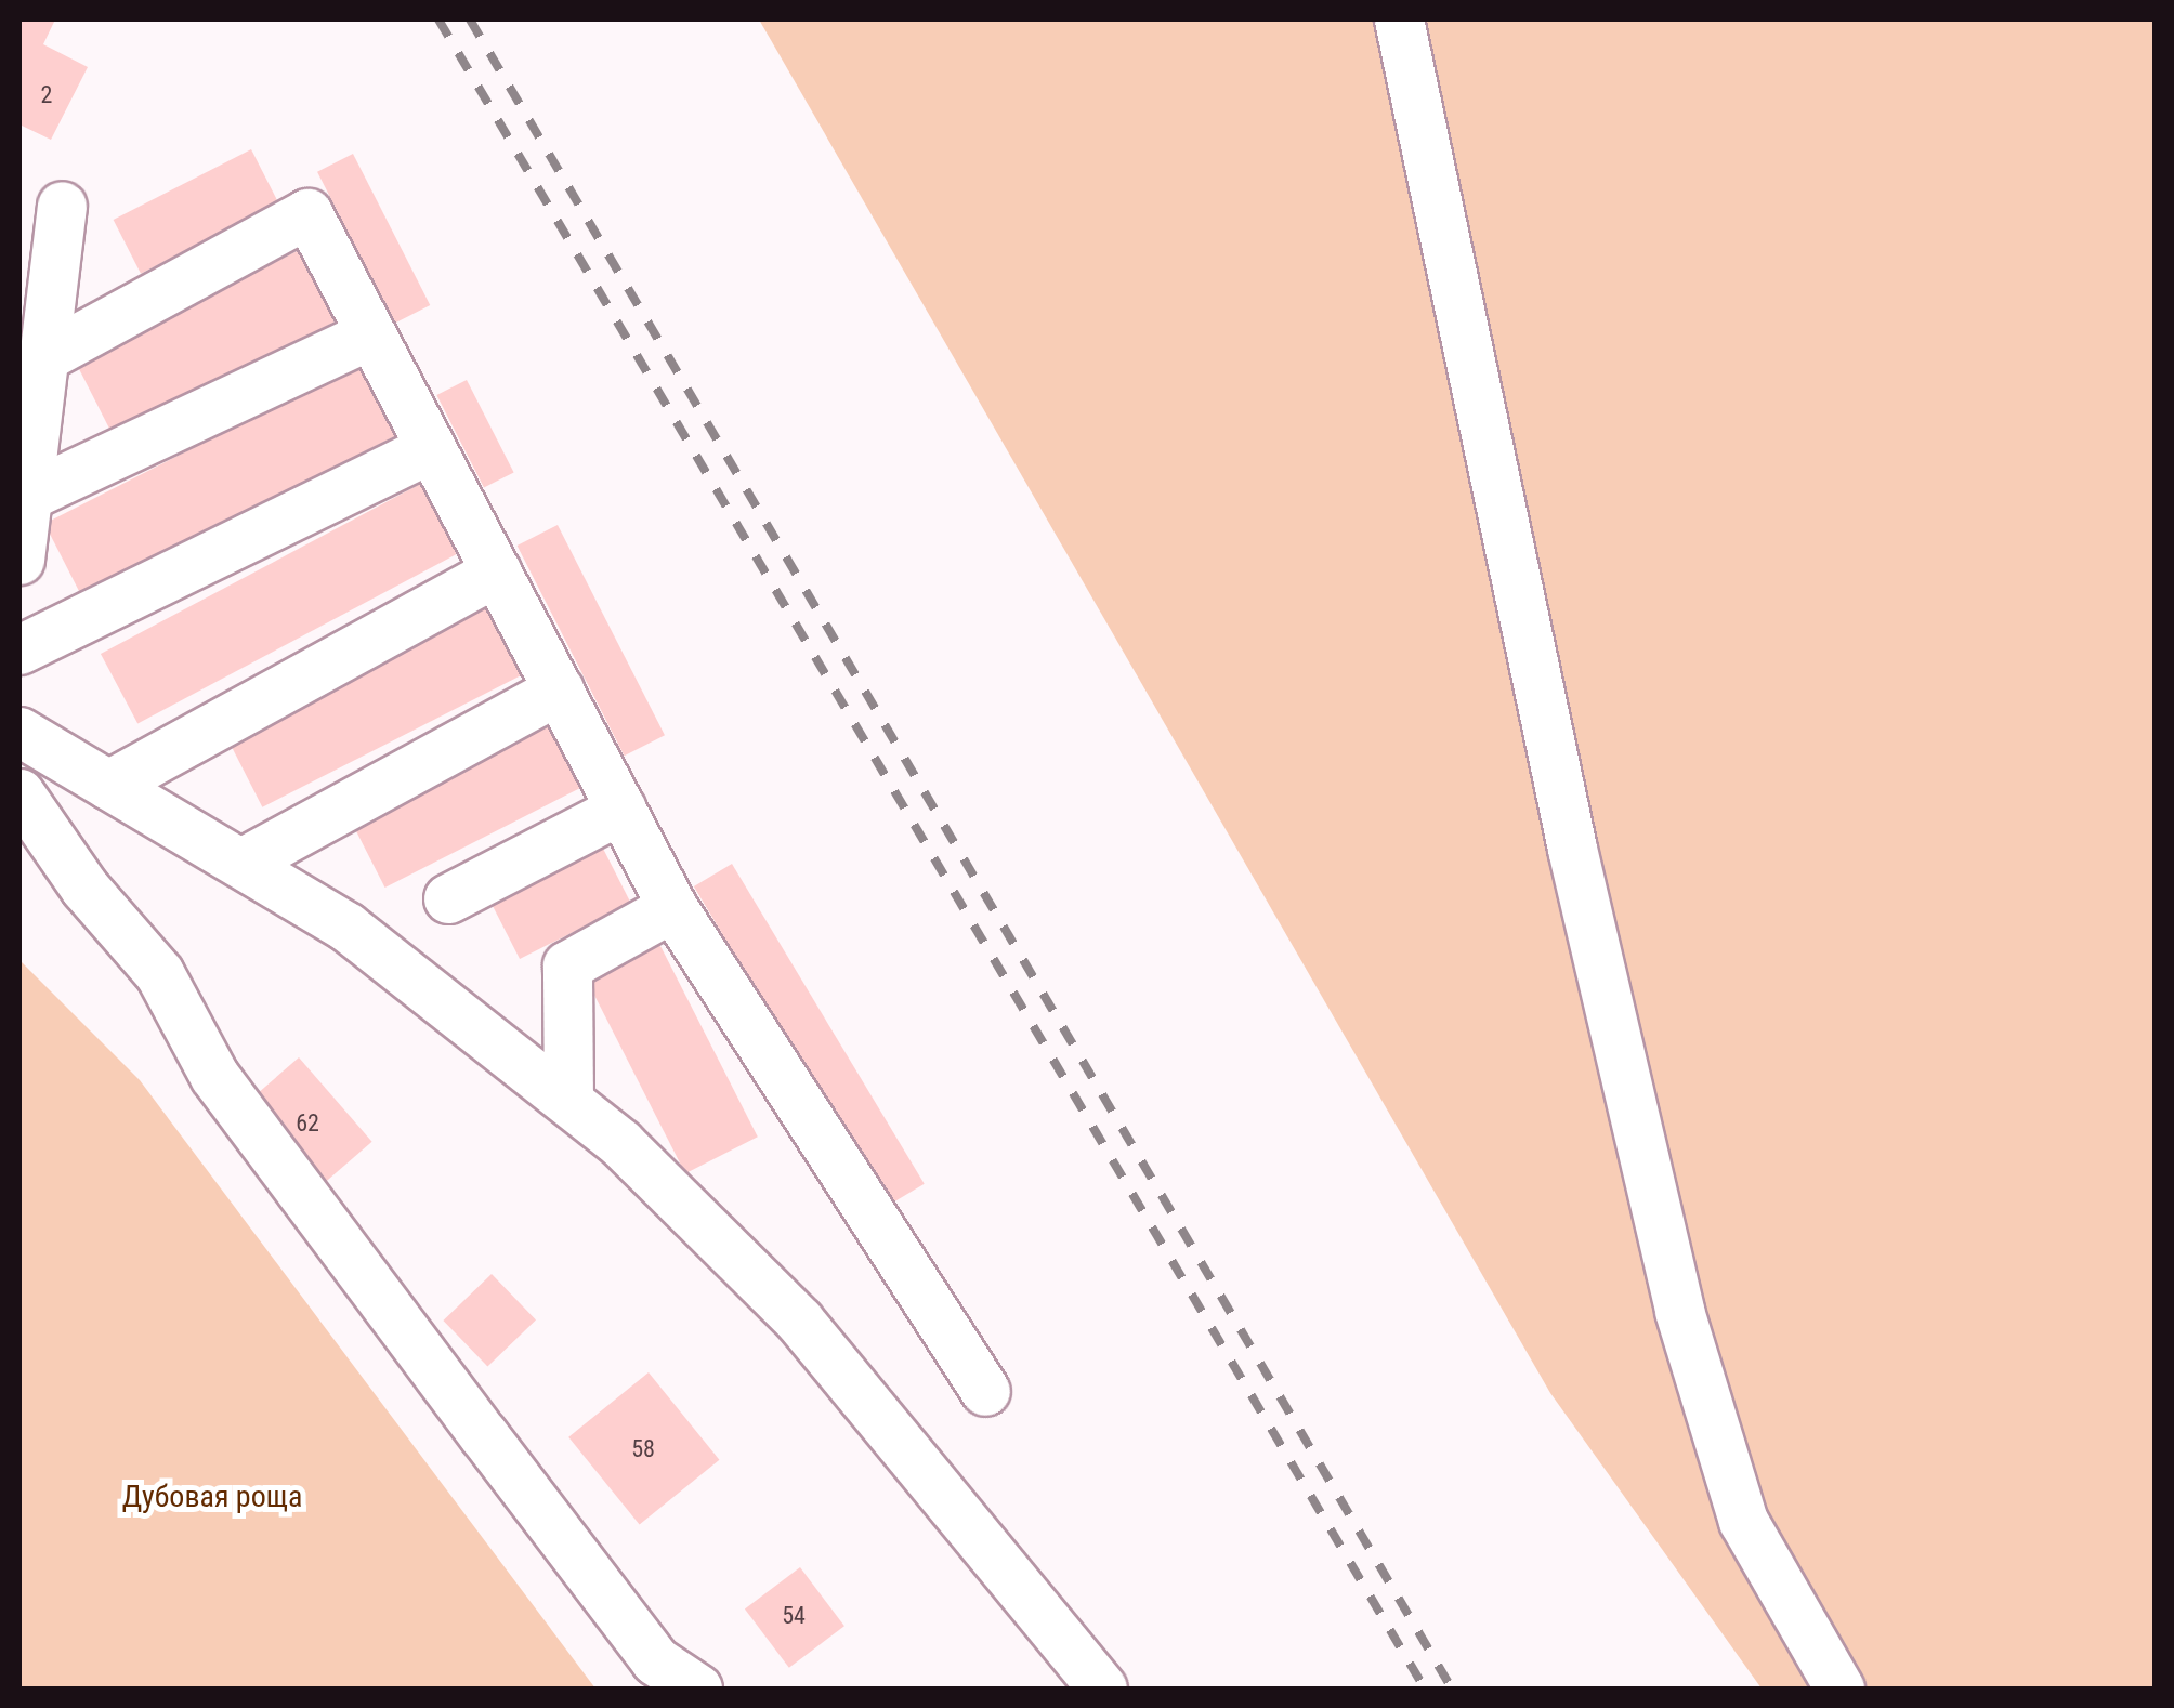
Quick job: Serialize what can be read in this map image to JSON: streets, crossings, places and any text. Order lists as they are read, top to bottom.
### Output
{
  "parks": ["Дубовая роща"],
  "house_numbers": [
    "2",
    "62",
    "58",
    "54"
  ]
}
